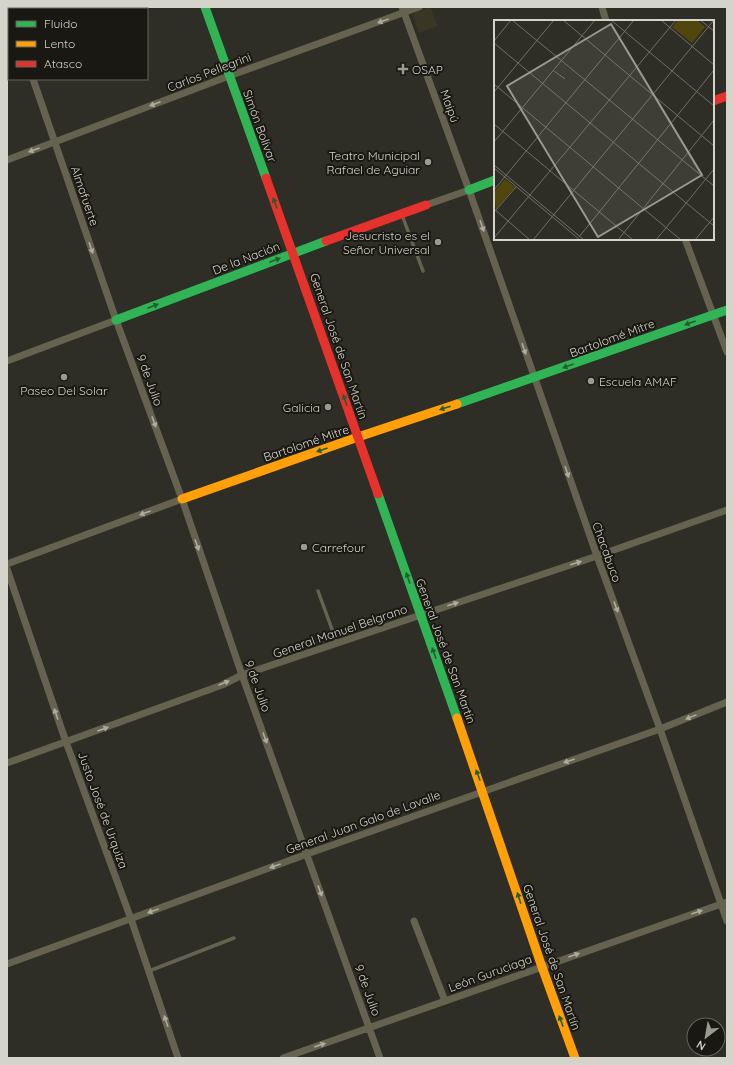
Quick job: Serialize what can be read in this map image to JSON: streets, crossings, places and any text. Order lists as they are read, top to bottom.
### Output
{
  "streets": {
    "street": [
      "Carlos Pellegrini",
      "Maipú",
      "Simón Bolívar",
      "Almafuerte",
      "De la Nación",
      "Bartolomé Mitre",
      "General José de San Martín",
      "9 de Julio",
      "Chacabuco",
      "General Manuel Belgrano",
      "Justo José de Urquiza",
      "General Juan Galo de Lavalle",
      "León Guruciaga"
    ]
  },
  "crossings": [
    ["Carlos Pellegrini", "Maipú"],
    ["Carlos Pellegrini", "Simón Bolívar"],
    ["Carlos Pellegrini", "Almafuerte"],
    ["Maipú", "De la Nación"],
    ["Maipú", "Chacabuco"],
    ["Simón Bolívar", "De la Nación"],
    ["Simón Bolívar", "General José de San Martín"],
    ["Almafuerte", "De la Nación"],
    ["Almafuerte", "9 de Julio"],
    ["De la Nación", "General José de San Martín"],
    ["De la Nación", "9 de Julio"],
    ["De la Nación", "Chacabuco"],
    ["Bartolomé Mitre", "General José de San Martín"],
    ["Bartolomé Mitre", "9 de Julio"],
    ["Bartolomé Mitre", "Chacabuco"],
    ["General José de San Martín", "General Manuel Belgrano"],
    ["General José de San Martín", "General Juan Galo de Lavalle"],
    ["General José de San Martín", "León Guruciaga"],
    ["9 de Julio", "General Manuel Belgrano"],
    ["9 de Julio", "General Juan Galo de Lavalle"],
    ["9 de Julio", "León Guruciaga"],
    ["Chacabuco", "General Manuel Belgrano"],
    ["Chacabuco", "General Juan Galo de Lavalle"],
    ["Chacabuco", "León Guruciaga"],
    ["General Manuel Belgrano", "Justo José de Urquiza"],
    ["Justo José de Urquiza", "General Juan Galo de Lavalle"]
  ],
  "one_way": [
    "Carlos Pellegrini",
    "Simón Bolívar",
    "Almafuerte",
    "De la Nación",
    "Bartolomé Mitre",
    "General José de San Martín",
    "9 de Julio",
    "Chacabuco",
    "General Manuel Belgrano",
    "Justo José de Urquiza",
    "General Juan Galo de Lavalle",
    "León Guruciaga"
  ],
  "places": {
    "health": ["OSAP"],
    "other": [
      "Teatro Municipal Rafael de Aguiar",
      "Jesucristo es el Señor Universal",
      "Paseo Del Solar",
      "Escuela AMAF",
      "Galicia",
      "Carrefour"
    ]
  },
  "legend": ["Fluido", "Lento", "Atasco"],
  "north": "bottom left"
}
